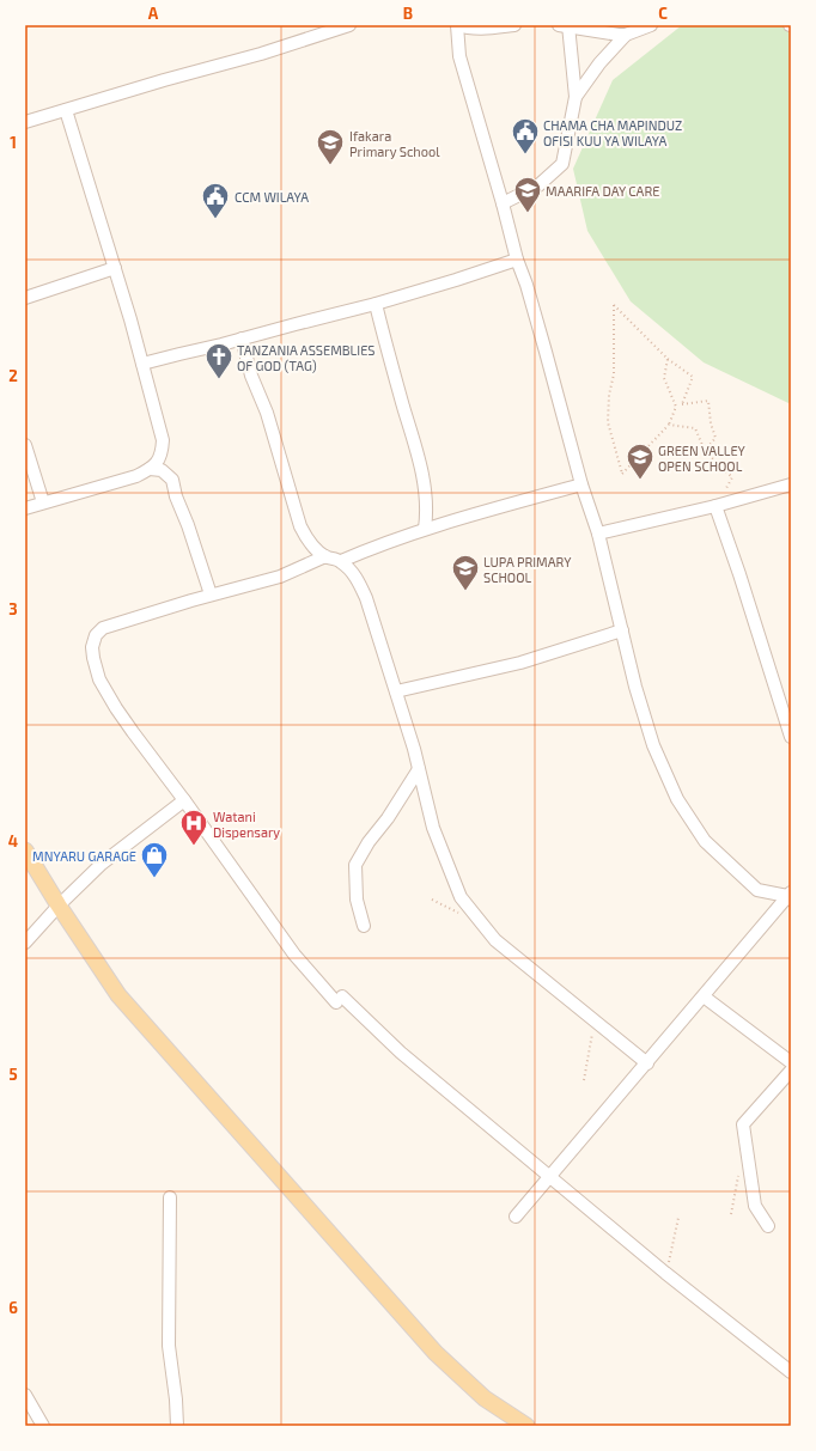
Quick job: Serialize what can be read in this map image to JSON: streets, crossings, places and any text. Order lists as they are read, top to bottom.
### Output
{
  "places": {
    "public building": ["CHAMA CHA MAPINDUZ OFISI KUU YA WILAYA", "CCM WILAYA"],
    "school or university": [
      "Ifakara Primary School",
      "MAARIFA DAY CARE",
      "GREEN VALLEY OPEN SCHOOL",
      "LUPA PRIMARY SCHOOL"
    ],
    "church": ["TANZANIA ASSEMBLIES OF GOD (TAG)"],
    "hospital": ["Watani Dispensary"],
    "shop": ["MNYARU GARAGE"]
  },
  "grid": {
    "columns": ["A", "B", "C"],
    "rows": [
      "1",
      "2",
      "3",
      "4",
      "5",
      "6"
    ]
  }
}
